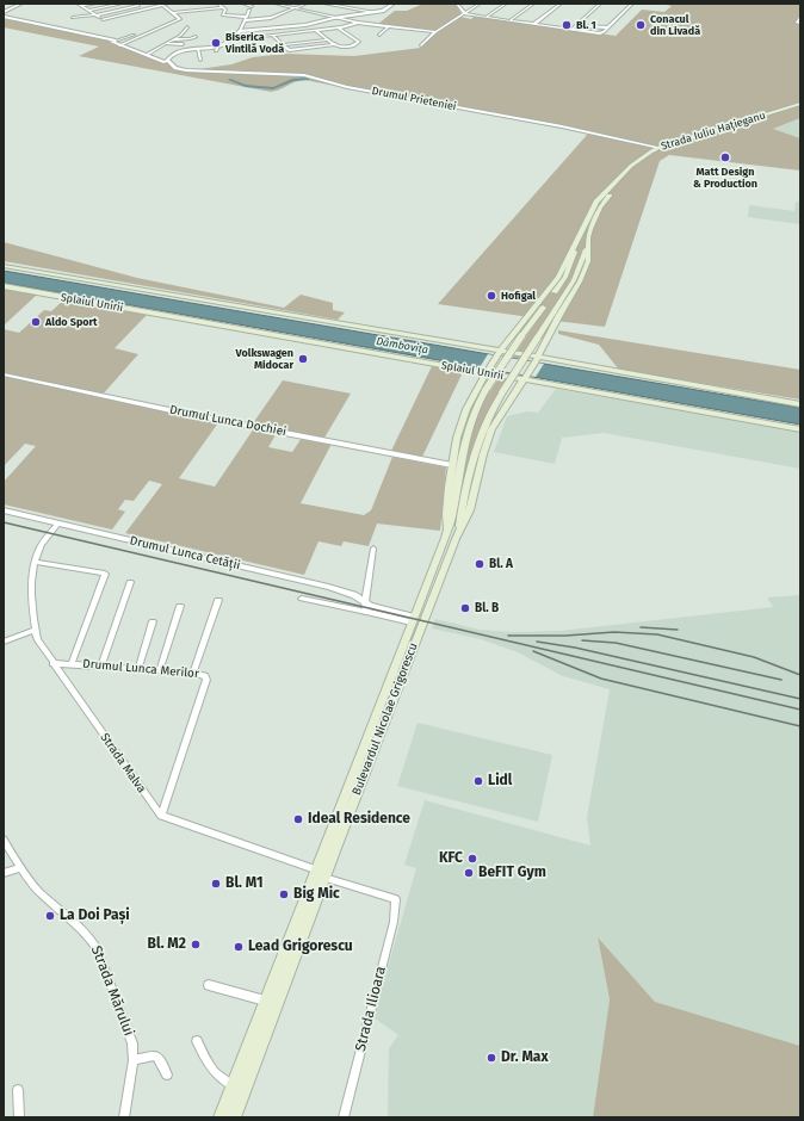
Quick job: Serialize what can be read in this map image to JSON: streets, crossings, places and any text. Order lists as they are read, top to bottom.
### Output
{
  "streets": {
    "main road": ["Strada Iuliu Hațieganu", "Splaiul Unirii", "Bulevardul Nicolae Grigorescu"],
    "street": [
      "Drumul Prieteniei",
      "Drumul Lunca Dochiei",
      "Drumul Lunca Cetății",
      "Drumul Lunca Merilor",
      "Strada Malva",
      "Strada Mărului",
      "Strada Ilioara"
    ]
  },
  "crossings": [
    ["Drumul Prieteniei", "Strada Iuliu Hațieganu"],
    ["Strada Iuliu Hațieganu", "Splaiul Unirii"],
    ["Strada Iuliu Hațieganu", "Bulevardul Nicolae Grigorescu"],
    ["Splaiul Unirii", "Bulevardul Nicolae Grigorescu"],
    ["Drumul Lunca Dochiei", "Bulevardul Nicolae Grigorescu"],
    ["Drumul Lunca Cetății", "Bulevardul Nicolae Grigorescu"],
    ["Drumul Lunca Cetății", "Strada Malva"],
    ["Drumul Lunca Merilor", "Strada Malva"],
    ["Bulevardul Nicolae Grigorescu", "Strada Ilioara"]
  ],
  "water": ["Dâmbovița"],
  "places": [
    "Bl. 1",
    "Conacul din Livadă",
    "Biserica Vintilă Vodă",
    "Matt Design & Production",
    "Hofigal",
    "Aldo Sport",
    "Volkswagen Midocar",
    "Bl. A",
    "Bl. B",
    "Lidl",
    "Ideal Residence",
    "KFC",
    "BeFIT Gym",
    "Bl. M1",
    "Big Mic",
    "La Doi Pași",
    "Bl. M2",
    "Lead Grigorescu",
    "Dr. Max"
  ]
}
